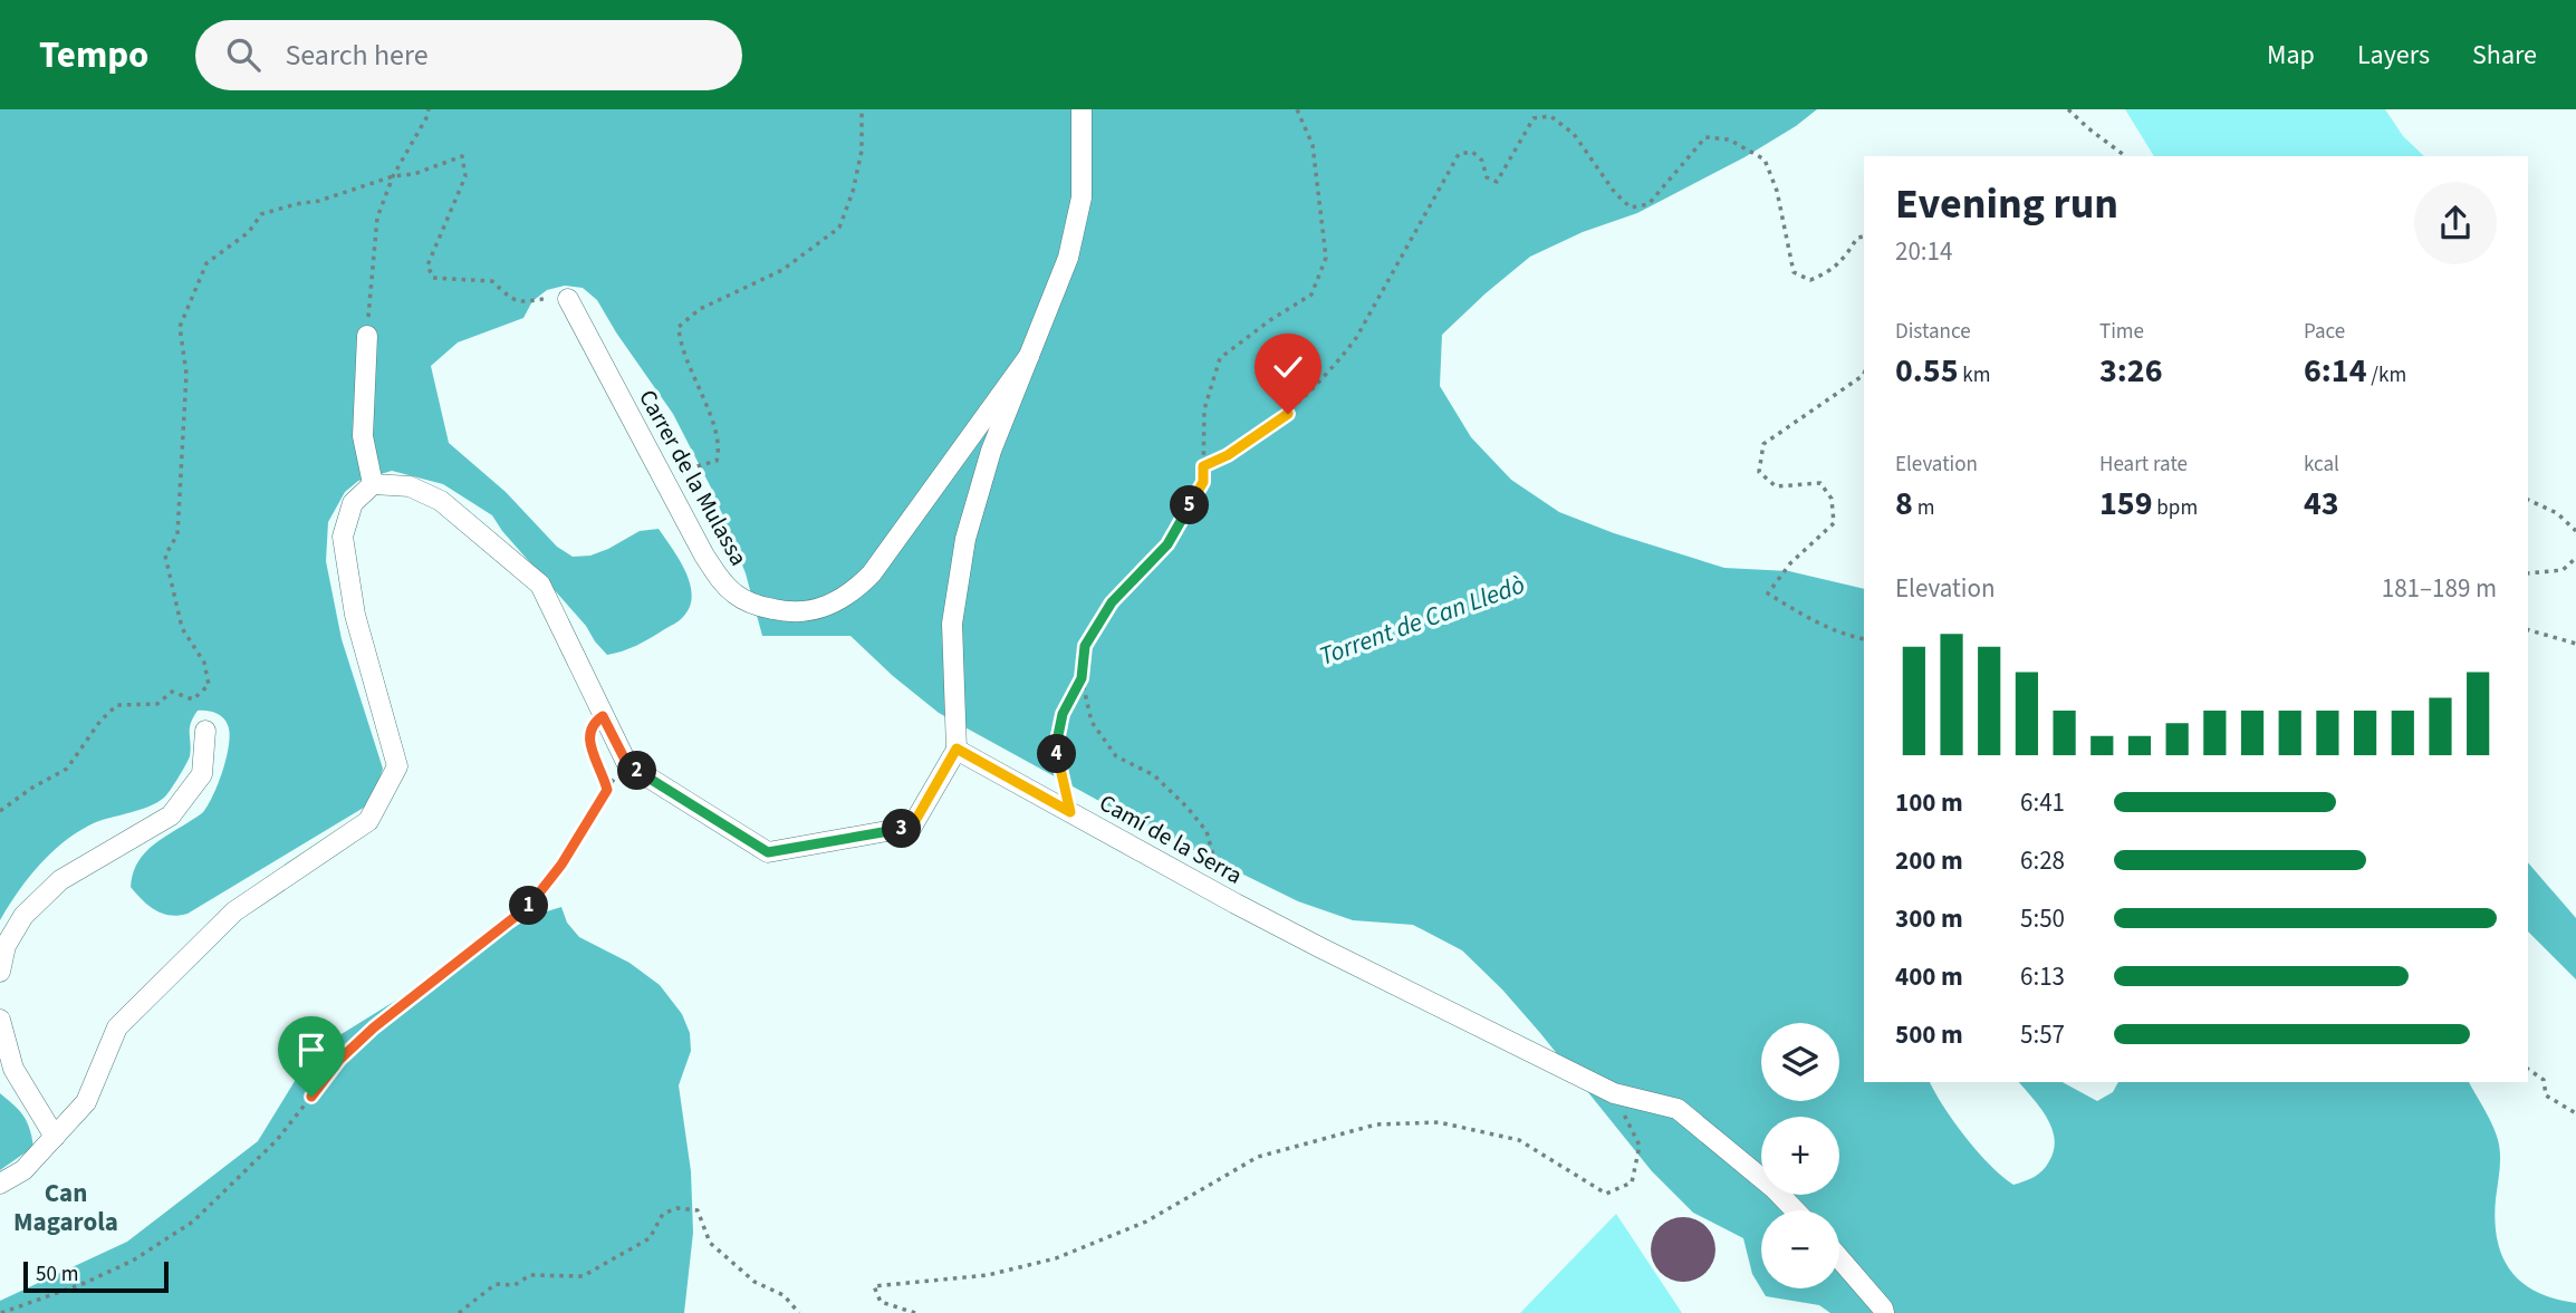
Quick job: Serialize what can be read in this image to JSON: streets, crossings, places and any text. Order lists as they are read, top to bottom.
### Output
{
  "streets": {
    "street": ["Carrer de la Mulassa", "Camí de la Serra"]
  },
  "districts": ["Can Magarola"],
  "water": ["Torrent de Can Lledò"],
  "scale_bar": "50 m",
  "page": {
    "header": "Tempo",
    "search": "Search here",
    "nav": ["Map", "Layers", "Share"],
    "heading": ["Evening run", "20:14"],
    "stats": [
      ["Distance", "0.55 km"],
      ["Time", "3:26"],
      ["Pace", "6:14 /km"],
      ["Elevation", "8 m"],
      ["Heart rate", "159 bpm"],
      ["kcal", "43"]
    ],
    "pins": [
      "5",
      "4",
      "2",
      "3",
      "1"
    ],
    "chart": ["Elevation", "181–189 m"],
    "list": [
      {
        "name": "100 m",
        "note": "6:41"
      },
      {
        "name": "200 m",
        "note": "6:28"
      },
      {
        "name": "300 m",
        "note": "5:50"
      },
      {
        "name": "400 m",
        "note": "6:13"
      },
      {
        "name": "500 m",
        "note": "5:57"
      }
    ],
    "map_buttons": ["+", "−"],
    "scale": "50 m"
  }
}
